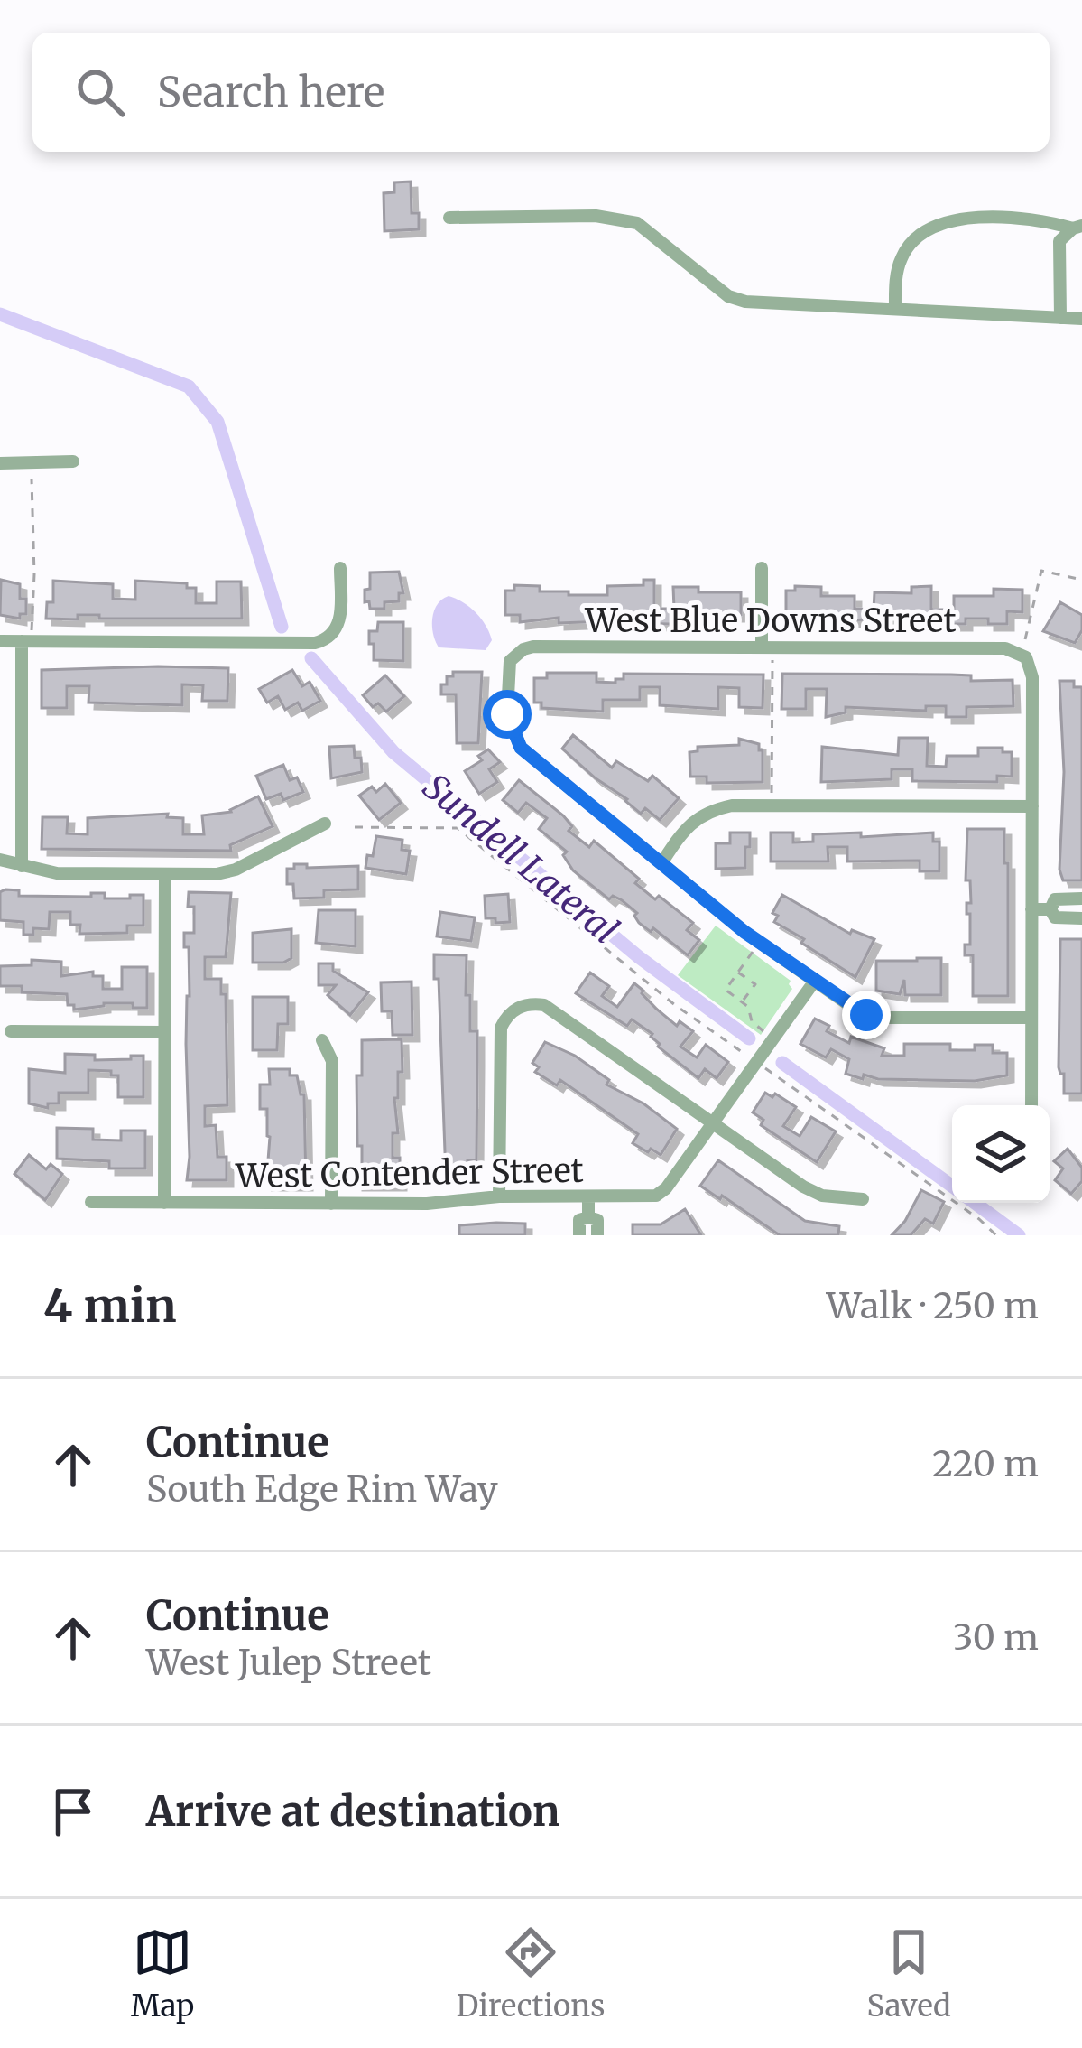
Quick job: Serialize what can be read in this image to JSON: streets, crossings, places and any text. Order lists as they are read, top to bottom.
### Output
{
  "streets": {
    "street": ["West Blue Downs Street", "West Contender Street"]
  },
  "water": ["Sundell Lateral"],
  "page": {
    "search": "Search here",
    "heading": ["4 min", "Walk · 250 m"],
    "list": [
      ["Continue", "South Edge Rim Way", "220 m"],
      ["Continue", "West Julep Street", "30 m"],
      "Arrive at destination"
    ],
    "nav": ["Map", "Directions", "Saved"]
  }
}
